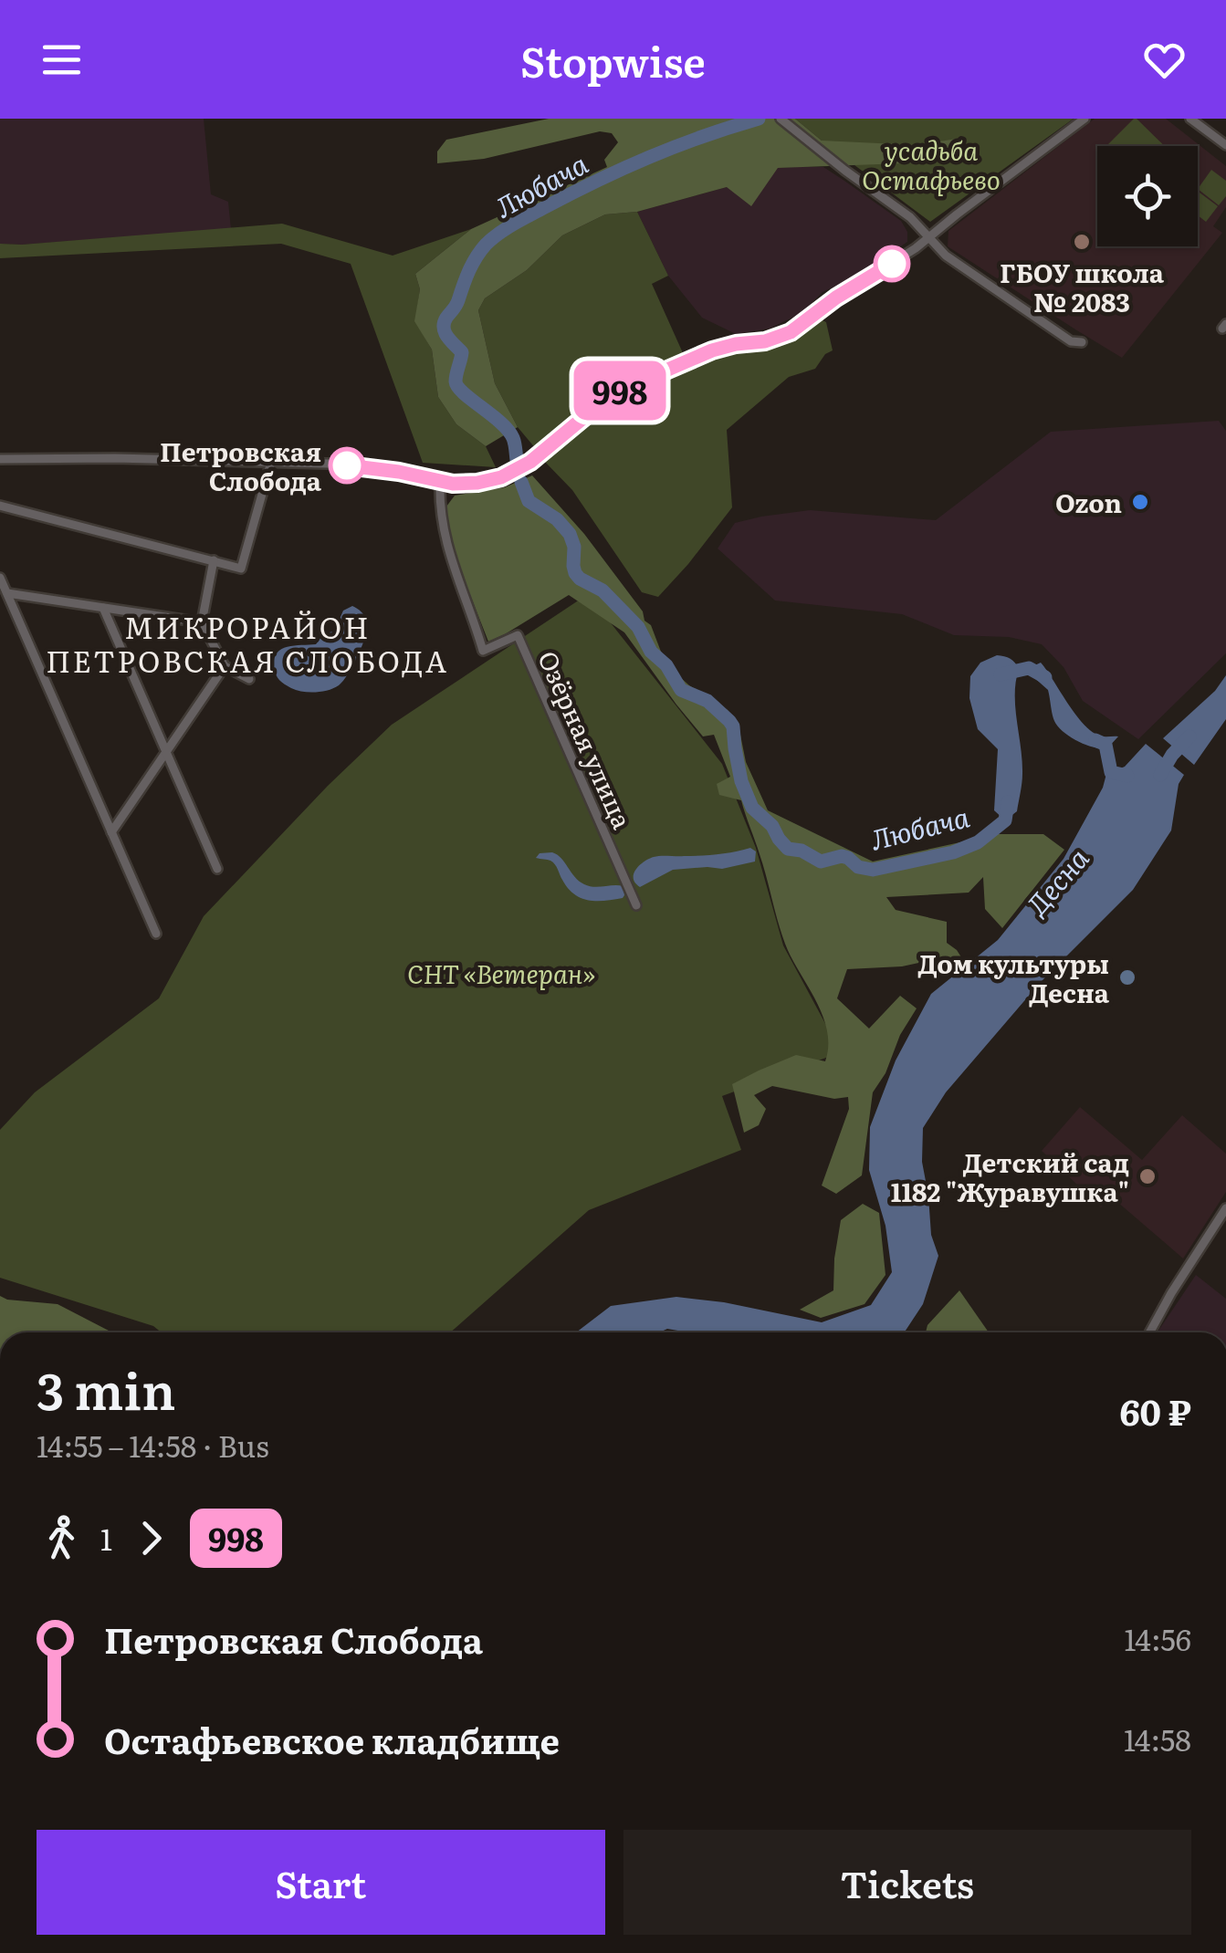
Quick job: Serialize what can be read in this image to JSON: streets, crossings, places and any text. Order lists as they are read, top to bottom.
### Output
{
  "streets": {
    "street": ["Озёрная улица"]
  },
  "districts": ["МИКРОРАЙОН ПЕТРОВСКАЯ СЛОБОДА"],
  "water": ["Любача", "Десна"],
  "parks": ["усадьба Остафьево", "СНТ «Ветеран»"],
  "places": [
    "ГБОУ школа № 2083",
    "Петровская Слобода",
    "Ozon",
    "Дом культуры Десна",
    "Детский сад 1182 \"Журавушка\""
  ],
  "lines": ["bus line 998"],
  "page": {
    "header": "Stopwise",
    "on_map": "998",
    "heading": ["3 min", "14:55 – 14:58 · Bus", "60 ₽"],
    "legs": ["1", "998"],
    "list": [
      {
        "name": "Петровская Слобода",
        "value": "14:56"
      },
      {
        "name": "Остафьевское кладбище",
        "value": "14:58"
      }
    ],
    "buttons": ["Start", "Tickets"]
  }
}
